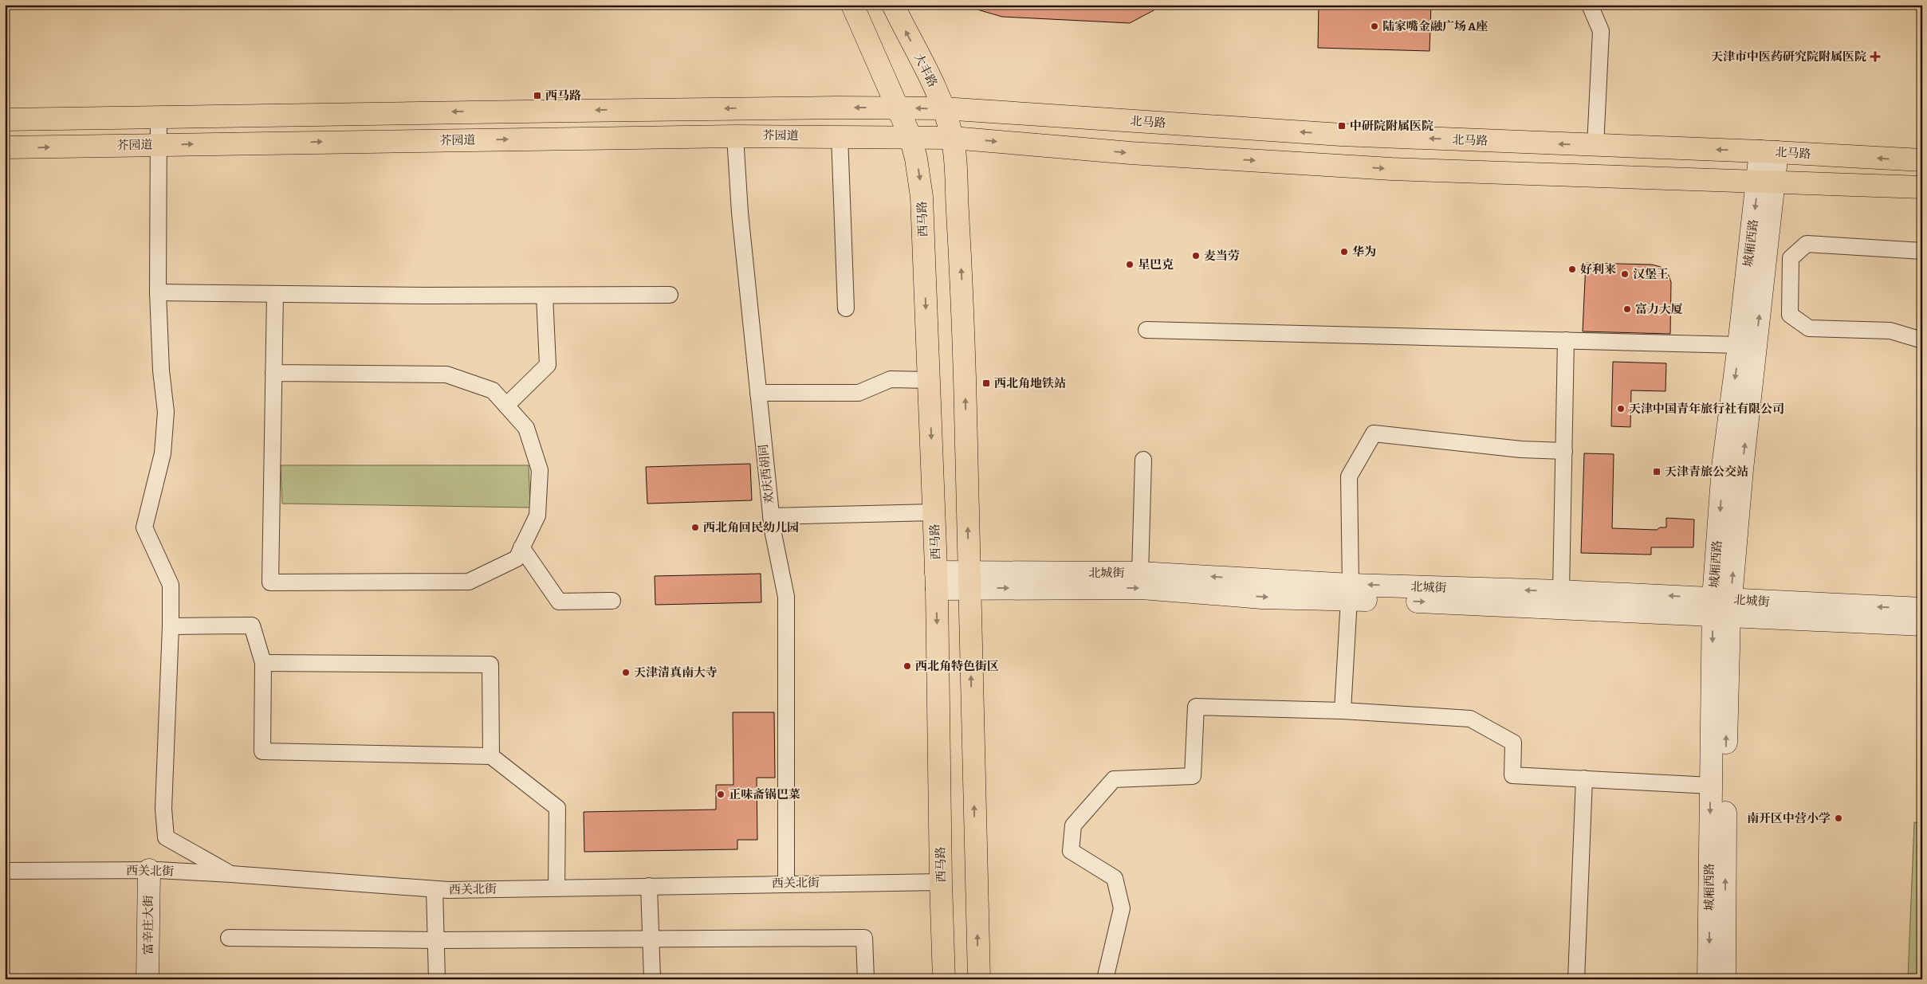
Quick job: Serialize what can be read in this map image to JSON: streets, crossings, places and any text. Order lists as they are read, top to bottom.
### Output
{
  "streets": {
    "main road": [
      "大丰路",
      "北马路",
      "芥园道",
      "西马路"
    ],
    "street": [
      "城厢西路",
      "欢庆西胡同",
      "北城街",
      "西关北街",
      "富辛庄大街"
    ]
  },
  "crossings": [
    ["大丰路", "北马路"],
    ["北马路", "西马路"],
    ["北马路", "城厢西路"],
    ["芥园道", "西马路"],
    ["芥园道", "欢庆西胡同"],
    ["西马路", "北城街"],
    ["西马路", "西关北街"],
    ["城厢西路", "北城街"],
    ["欢庆西胡同", "西关北街"],
    ["西关北街", "富辛庄大街"]
  ],
  "places": {
    "other": [
      "陆家嘴金融广场 A座",
      "华为",
      "麦当劳",
      "星巴克",
      "好利来",
      "汉堡王",
      "富力大厦",
      "天津中国青年旅行社有限公司",
      "西北角回民幼儿园",
      "西北角特色街区",
      "天津清真南大寺",
      "正味斋锅巴菜",
      "南开区中营小学"
    ],
    "health": ["天津市中医药研究院附属医院"],
    "transit": [
      "西马路",
      "中研院附属医院",
      "西北角地铁站",
      "天津青旅公交站"
    ]
  }
}
